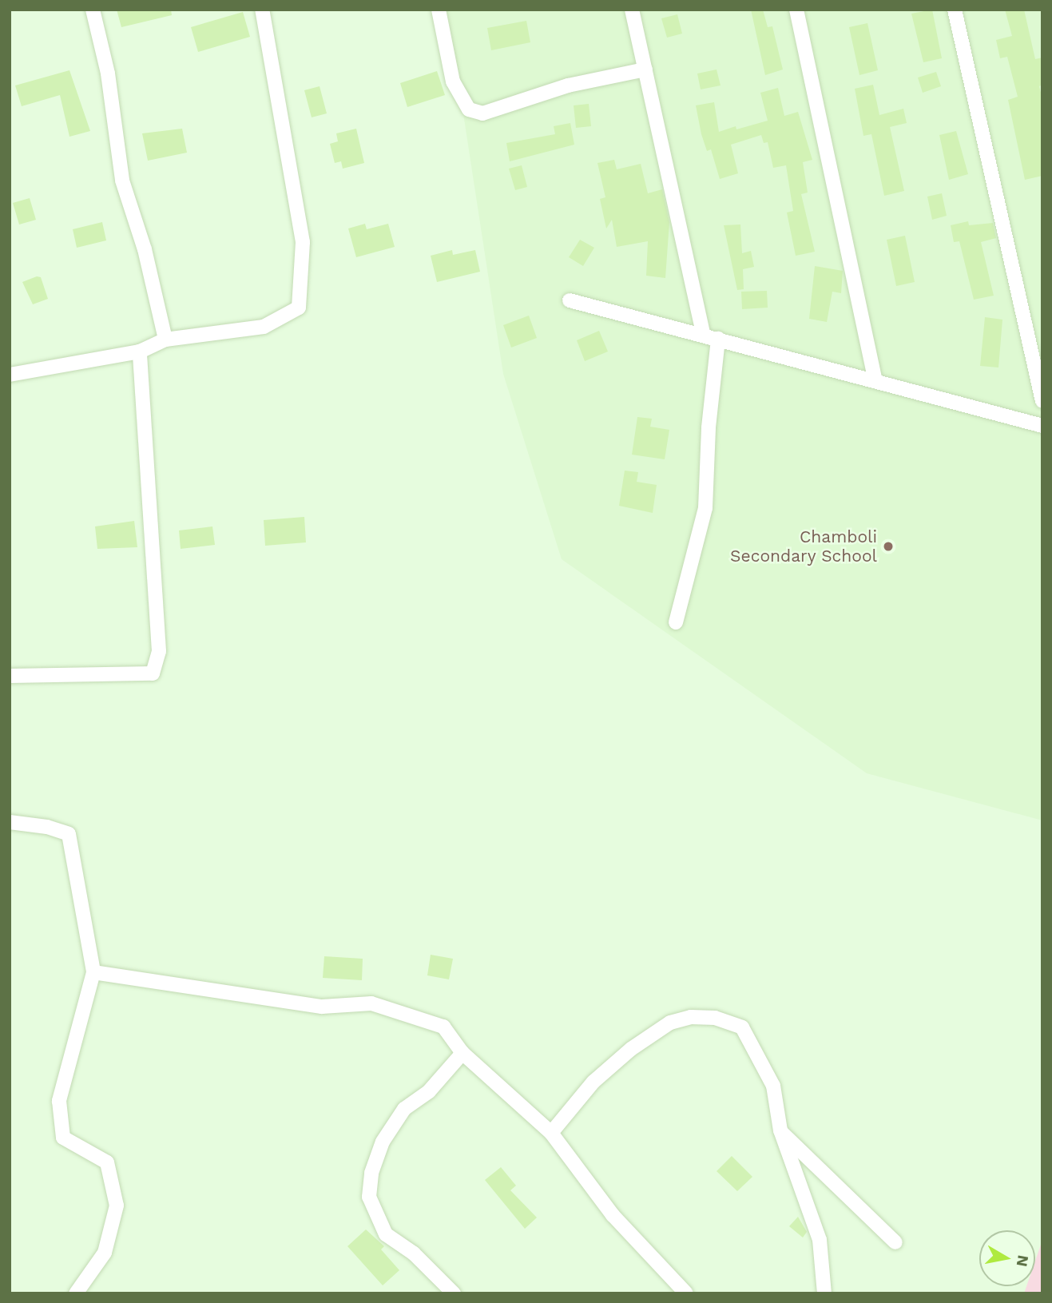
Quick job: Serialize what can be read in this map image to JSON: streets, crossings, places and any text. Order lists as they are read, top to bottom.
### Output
{
  "places": ["Chamboli Secondary School"],
  "north": "right"
}
